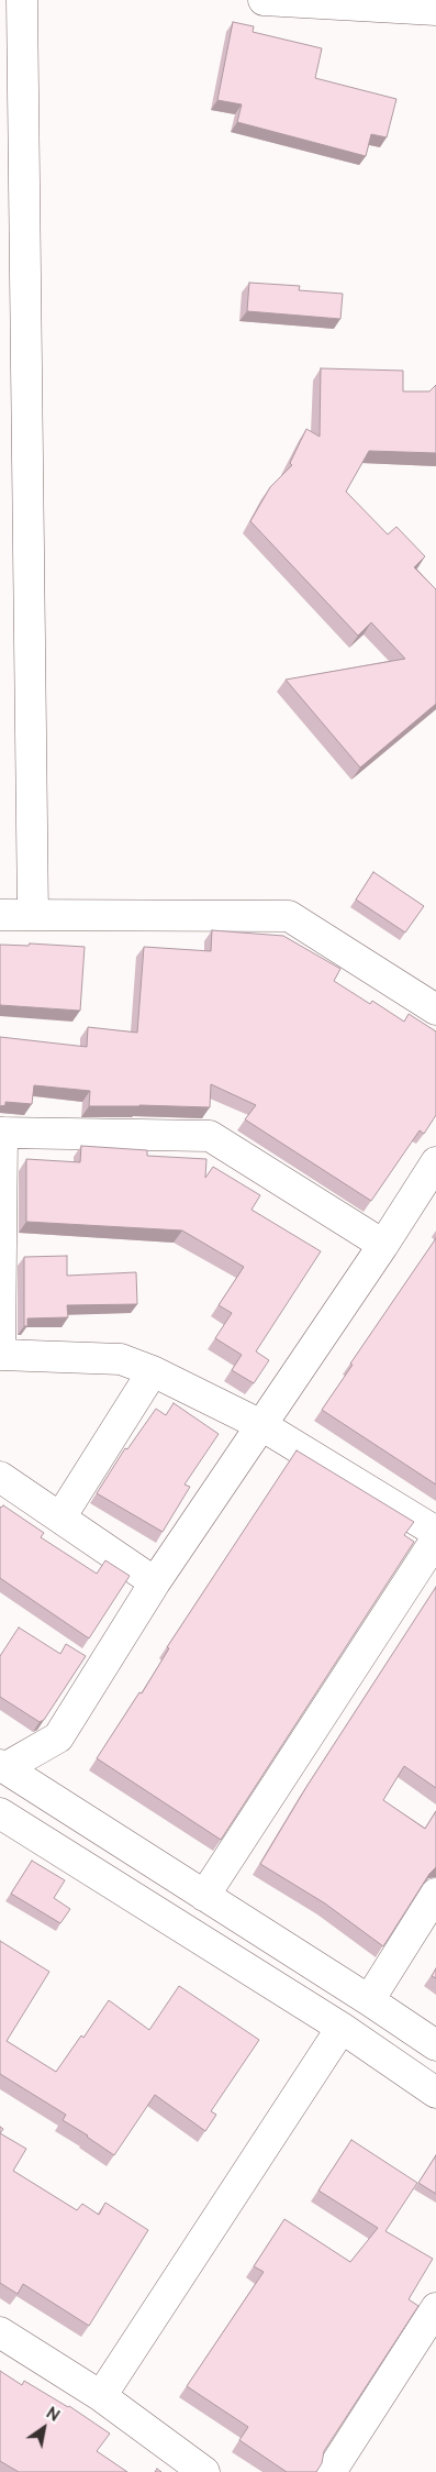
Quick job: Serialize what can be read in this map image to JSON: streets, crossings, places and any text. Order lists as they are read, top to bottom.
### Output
{
  "north": "top right"
}
